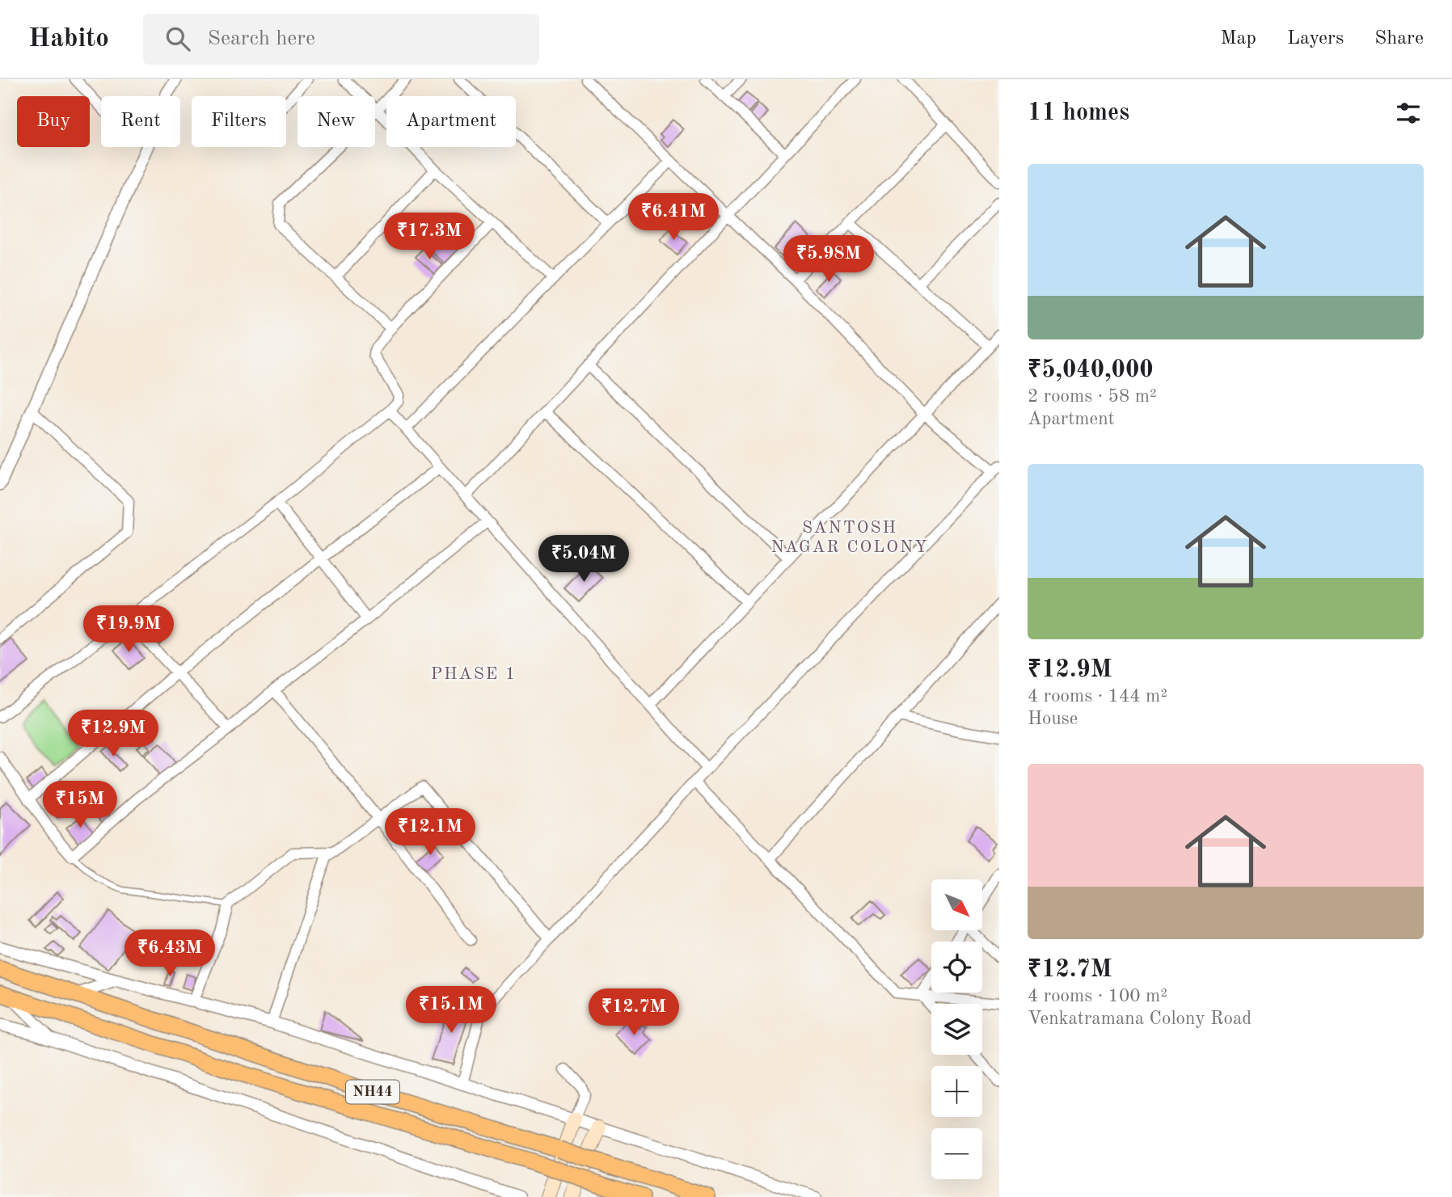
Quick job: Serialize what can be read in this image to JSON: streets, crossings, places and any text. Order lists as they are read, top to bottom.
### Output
{
  "streets": {
    "highway": ["NH44"]
  },
  "districts": ["SANTOSH NAGAR COLONY", "PHASE 1"],
  "north": "bottom right",
  "page": {
    "header": "Habito",
    "search": "Search here",
    "nav": ["Map", "Layers", "Share"],
    "heading": "11 homes",
    "chip": [
      "Buy",
      "Rent",
      "Filters",
      "New",
      "Apartment"
    ],
    "list": [
      {
        "name": "₹5,040,000",
        "note": "2 rooms · 58 m² · Apartment"
      },
      {
        "name": "₹12.9M",
        "note": "4 rooms · 144 m² · House"
      },
      {
        "name": "₹12.7M",
        "note": "4 rooms · 100 m² · Venkatramana Colony Road"
      }
    ],
    "price": [
      "₹6.41M",
      "₹17.3M",
      "₹5.98M",
      "₹5.04M",
      "₹19.9M",
      "₹12.9M",
      "₹15M",
      "₹12.1M",
      "₹6.43M",
      "₹15.1M",
      "₹12.7M"
    ],
    "map_buttons": ["+", "−"]
  }
}
